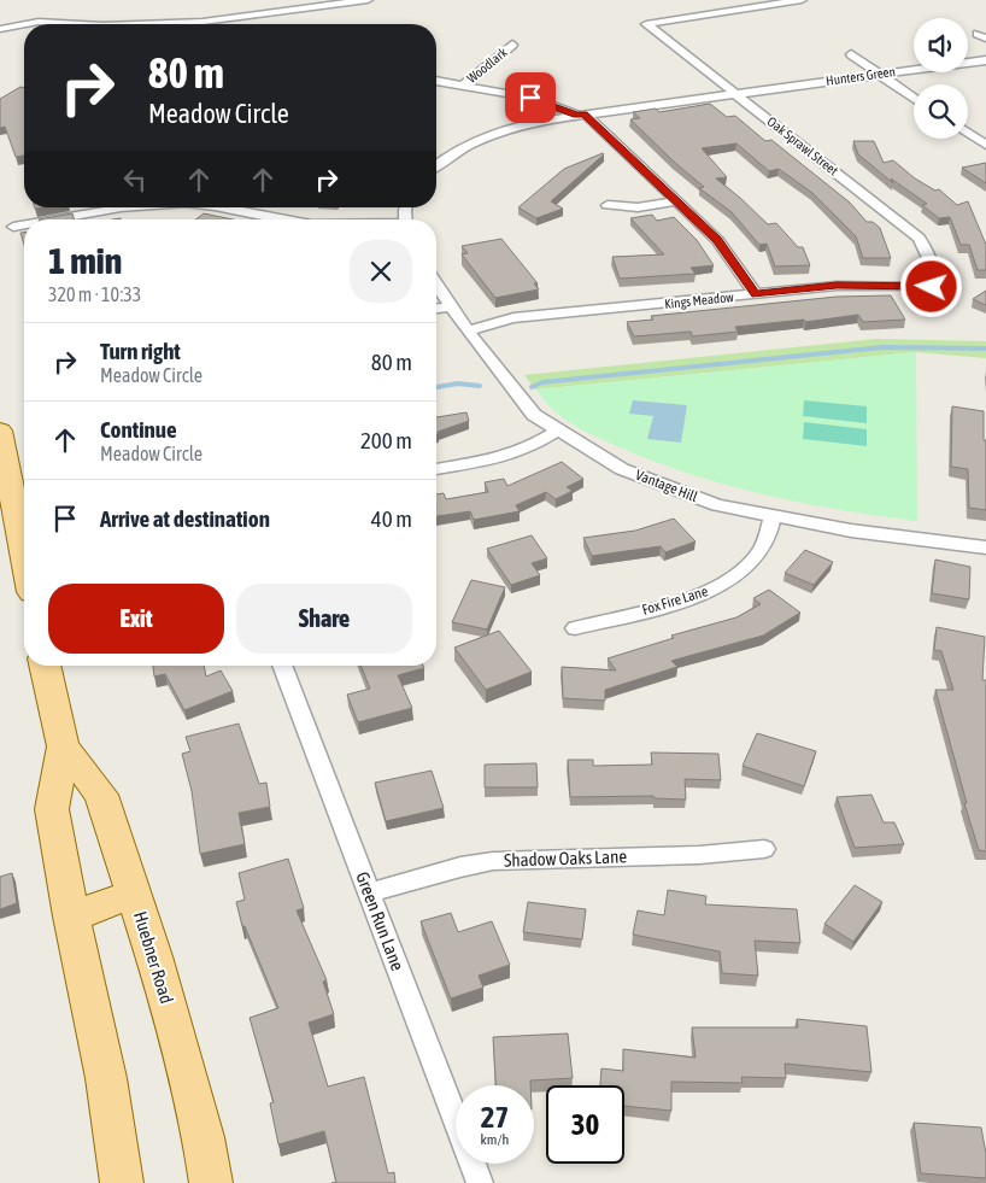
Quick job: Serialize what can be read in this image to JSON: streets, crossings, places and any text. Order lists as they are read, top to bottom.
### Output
{
  "streets": {
    "main road": ["Huebner Road"],
    "street": [
      "Woodlark",
      "Hunters Green",
      "Oak Sprawl Street",
      "Kings Meadow",
      "Vantage Hill",
      "Fox Fire Lane",
      "Shadow Oaks Lane",
      "Green Run Lane"
    ]
  },
  "crossings": [
    ["Hunters Green", "Oak Sprawl Street"],
    ["Oak Sprawl Street", "Kings Meadow"],
    ["Kings Meadow", "Vantage Hill"],
    ["Vantage Hill", "Fox Fire Lane"],
    ["Shadow Oaks Lane", "Green Run Lane"]
  ],
  "page": {
    "turn": ["80 m", "Meadow Circle"],
    "heading": ["1 min", "320 m · 10:33"],
    "list": [
      {
        "name": "Turn right",
        "note": "Meadow Circle",
        "value": "80 m"
      },
      {
        "name": "Continue",
        "note": "Meadow Circle",
        "value": "200 m"
      },
      {
        "name": "Arrive at destination",
        "value": "40 m"
      }
    ],
    "buttons": ["Exit", "Share"],
    "speed": "27 km/h",
    "limit": "30"
  }
}
